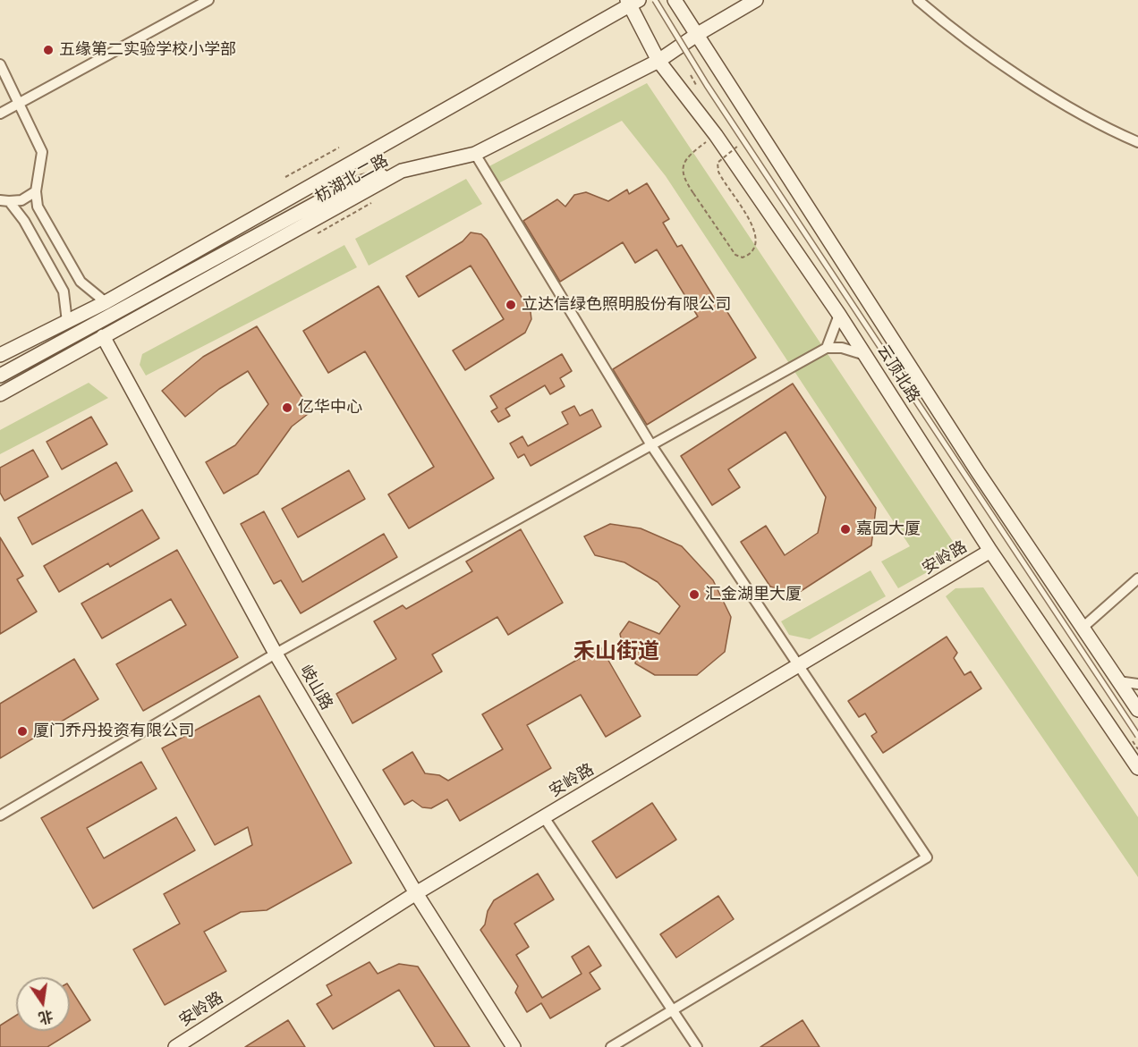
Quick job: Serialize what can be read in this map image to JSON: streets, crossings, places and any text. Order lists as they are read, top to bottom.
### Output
{
  "streets": {
    "main road": [
      "枋湖北二路",
      "云顶北路",
      "安岭路",
      "岐山路"
    ]
  },
  "crossings": [
    ["枋湖北二路", "云顶北路"],
    ["枋湖北二路", "岐山路"],
    ["云顶北路", "安岭路"],
    ["安岭路", "岐山路"]
  ],
  "districts": ["禾山街道"],
  "places": [
    "五缘第二实验学校小学部",
    "立达信绿色照明股份有限公司",
    "亿华中心",
    "嘉园大厦",
    "汇金湖里大厦",
    "厦门乔丹投资有限公司"
  ],
  "north": "bottom"
}
